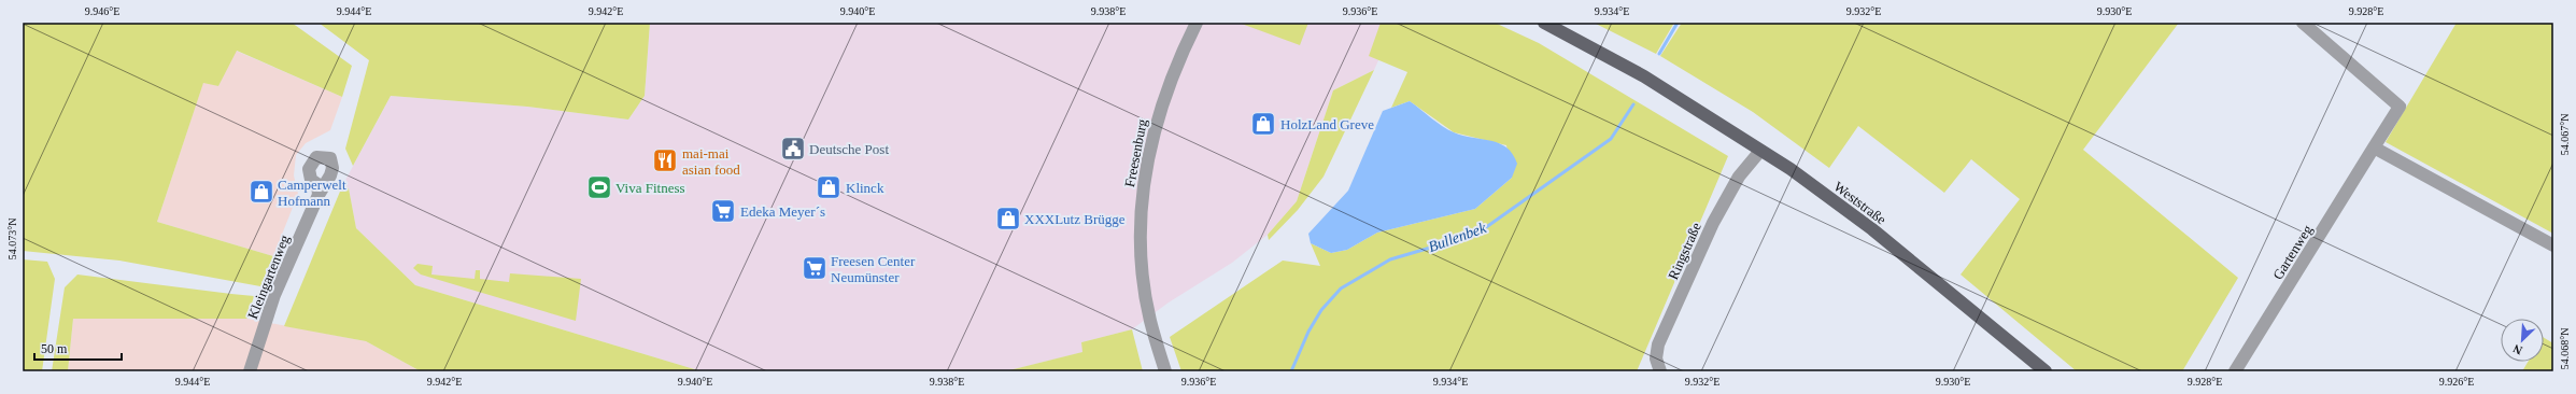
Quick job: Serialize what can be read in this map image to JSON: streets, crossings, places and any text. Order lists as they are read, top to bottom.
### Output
{
  "streets": {
    "main road": ["Weststraße"],
    "street": [
      "Freesenburg",
      "Ringstraße",
      "Gartenweg",
      "Kleingartenweg"
    ]
  },
  "crossings": [
    ["Weststraße", "Ringstraße"]
  ],
  "water": ["Bullenbek"],
  "places": {
    "shop": [
      "HolzLand Greve",
      "Klinck",
      "Camperwelt Hofmann",
      "XXXLutz Brügge"
    ],
    "public building": ["Deutsche Post"],
    "restaurant": ["mai-mai asian food"],
    "sports": ["Viva Fitness"],
    "supermarket": ["Edeka Meyer´s", "Freesen Center Neumünster"]
  },
  "scale_bar": "50 m",
  "north": "bottom left",
  "coordinates": [
    "9.946°E",
    "9.944°E",
    "9.942°E",
    "9.940°E",
    "9.938°E",
    "9.936°E",
    "9.934°E",
    "9.932°E",
    "9.930°E",
    "9.928°E",
    "54.067°N",
    "54.073°N",
    "54.068°N",
    "9.926°E"
  ]
}
